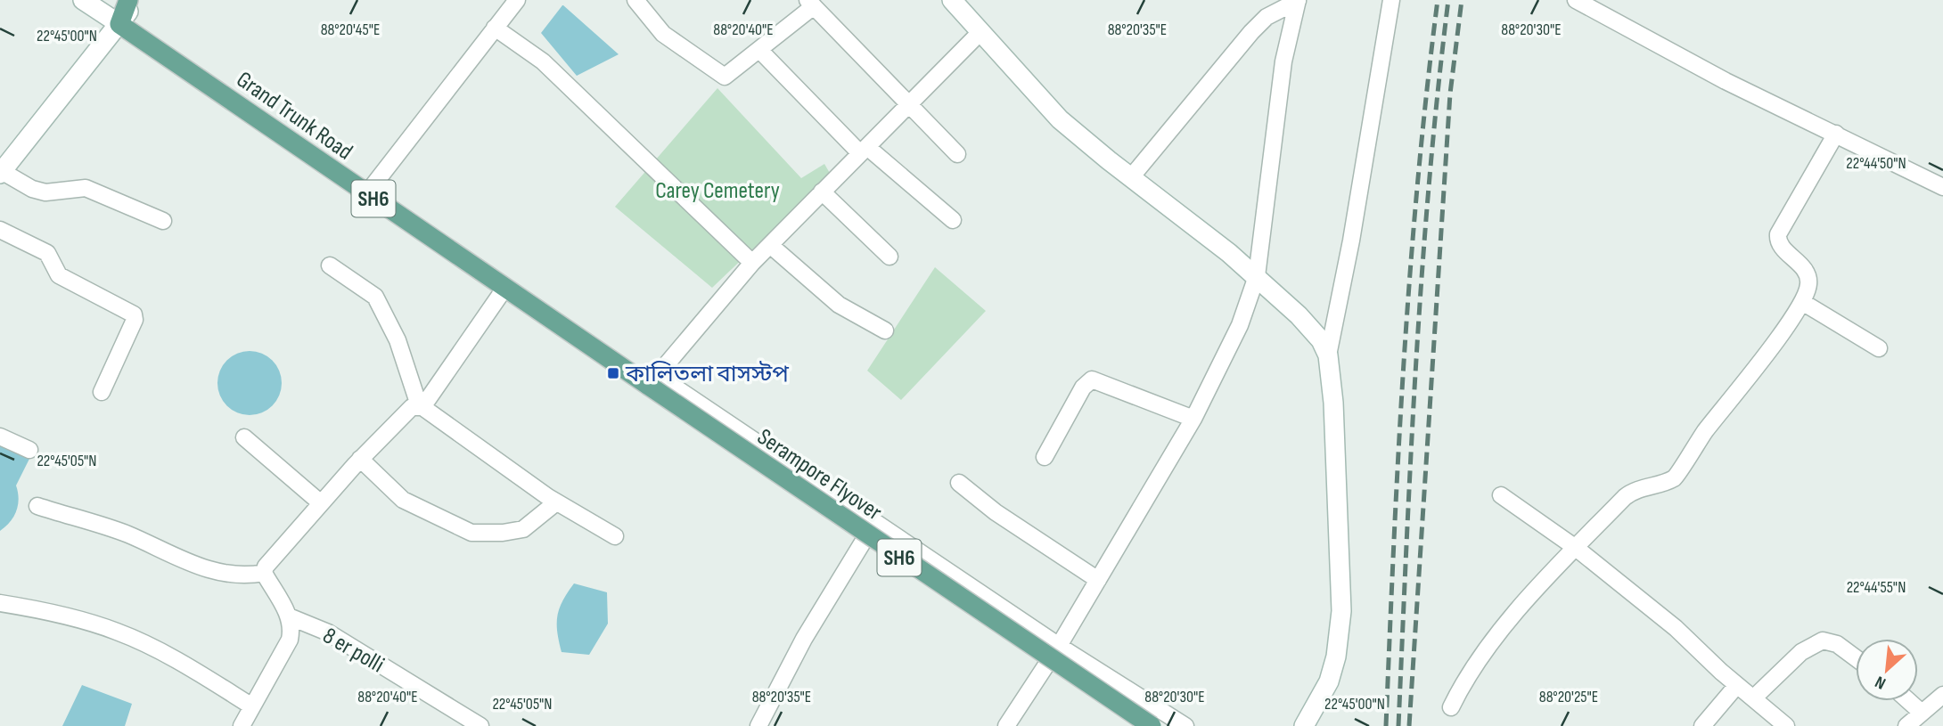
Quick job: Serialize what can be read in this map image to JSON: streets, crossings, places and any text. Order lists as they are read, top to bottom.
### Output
{
  "streets": {
    "main road": ["Grand Trunk Road", "SH6", "Serampore Flyover"],
    "street": ["8 er polli"]
  },
  "crossings": [
    ["Grand Trunk Road", "Serampore Flyover"]
  ],
  "parks": ["Carey Cemetery"],
  "places": {
    "transit": ["কালিতলা বাসস্টপ"]
  },
  "north": "bottom left",
  "coordinates": [
    "88°20'45\"E",
    "88°20'40\"E",
    "88°20'35\"E",
    "88°20'30\"E",
    "22°45'00\"N",
    "22°44'50\"N",
    "22°45'05\"N",
    "22°44'55\"N",
    "88°20'25\"E"
  ]
}
